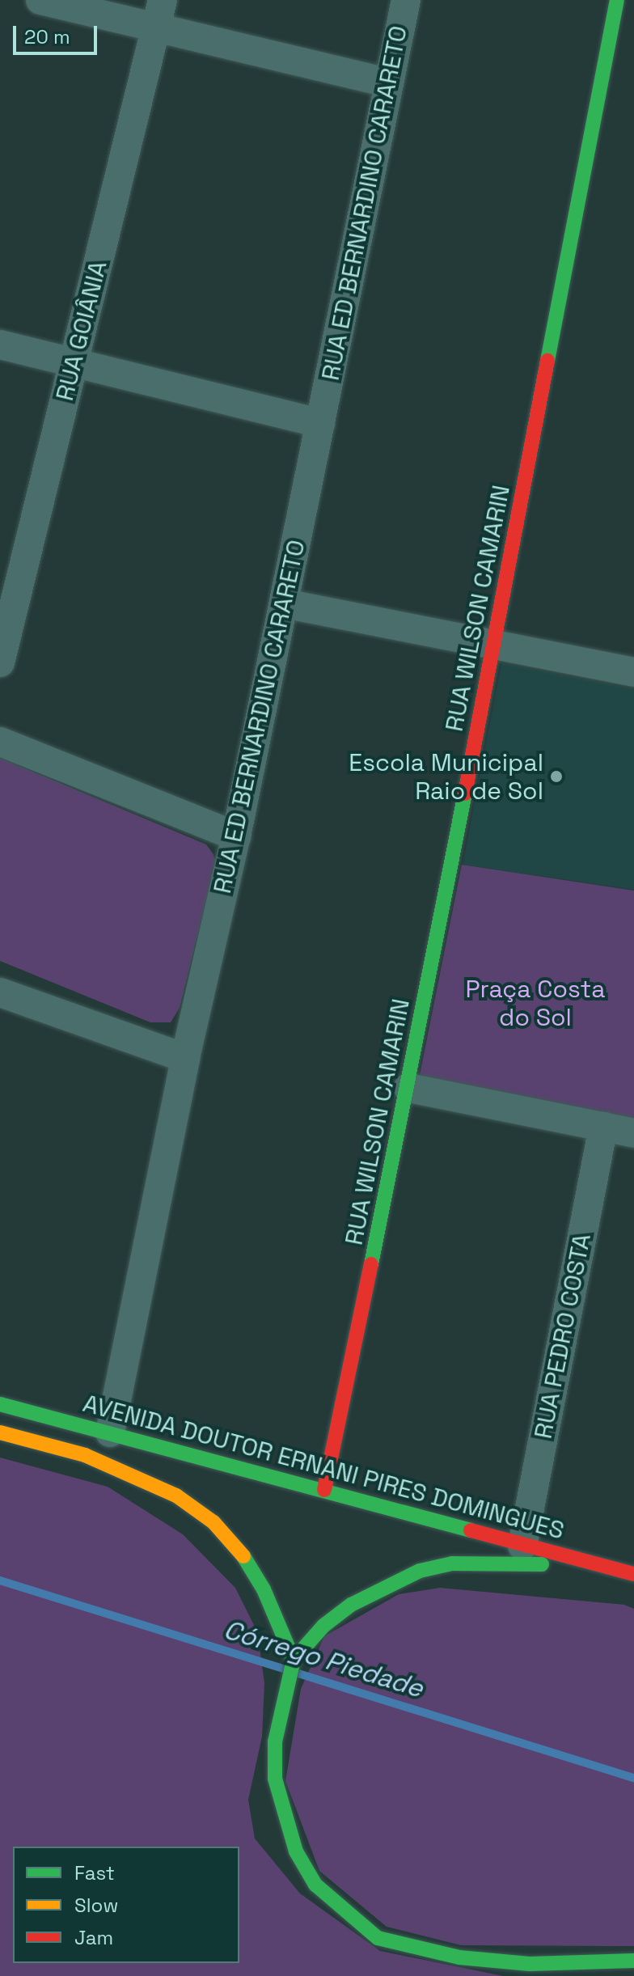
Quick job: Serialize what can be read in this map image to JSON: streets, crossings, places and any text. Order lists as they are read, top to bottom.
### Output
{
  "streets": {
    "main road": ["RUA WILSON CAMARIN", "AVENIDA DOUTOR ERNANI PIRES DOMINGUES"],
    "street": ["RUA ED BERNARDINO CARARETO", "RUA GOIÂNIA", "RUA PEDRO COSTA"]
  },
  "crossings": [
    ["RUA ED BERNARDINO CARARETO", "AVENIDA DOUTOR ERNANI PIRES DOMINGUES"],
    ["RUA WILSON CAMARIN", "AVENIDA DOUTOR ERNANI PIRES DOMINGUES"],
    ["RUA PEDRO COSTA", "AVENIDA DOUTOR ERNANI PIRES DOMINGUES"]
  ],
  "water": ["Córrego Piedade"],
  "parks": ["Praça Costa do Sol"],
  "places": ["Escola Municipal Raio de Sol"],
  "legend": ["Fast", "Slow", "Jam"],
  "scale_bar": "20 m"
}
